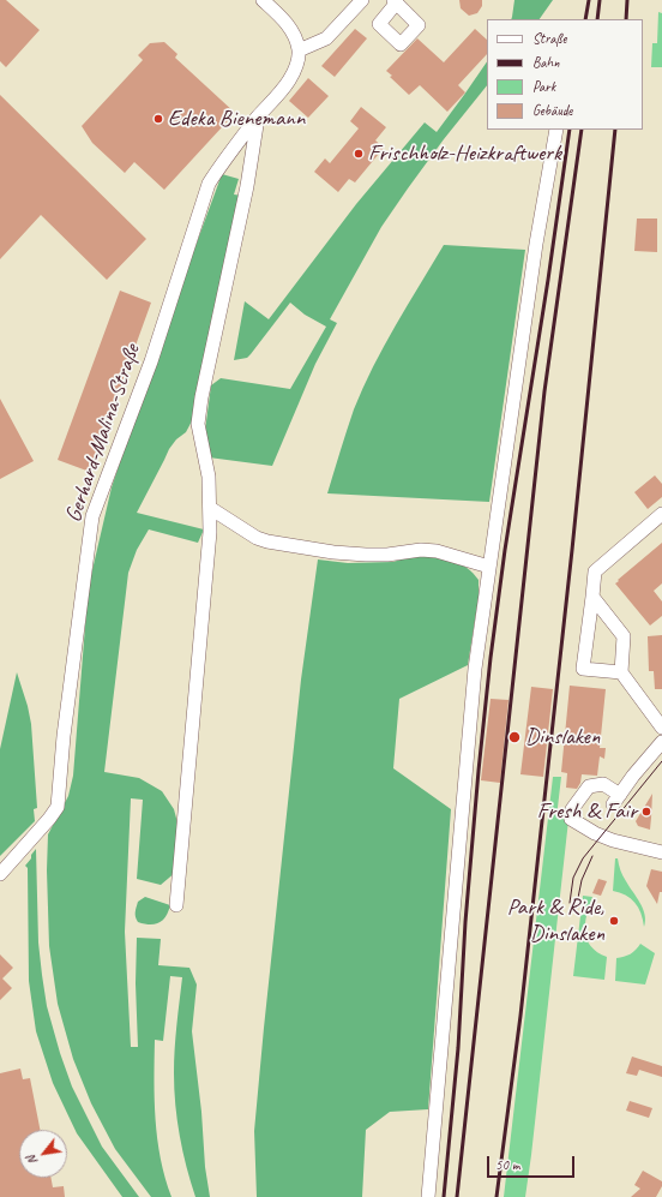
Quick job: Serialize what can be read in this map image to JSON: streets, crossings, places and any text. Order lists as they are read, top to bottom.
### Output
{
  "streets": {
    "street": ["Gerhard-Malina-Straße"]
  },
  "places": [
    "Edeka Bienemann",
    "Frischholz-Heizkraftwerk",
    "Dinslaken",
    "Fresh & Fair",
    "Park & Ride, Dinslaken"
  ],
  "legend": [
    "Straße",
    "Bahn",
    "Park",
    "Gebäude"
  ],
  "scale_bar": "50 m",
  "north": "bottom left"
}
